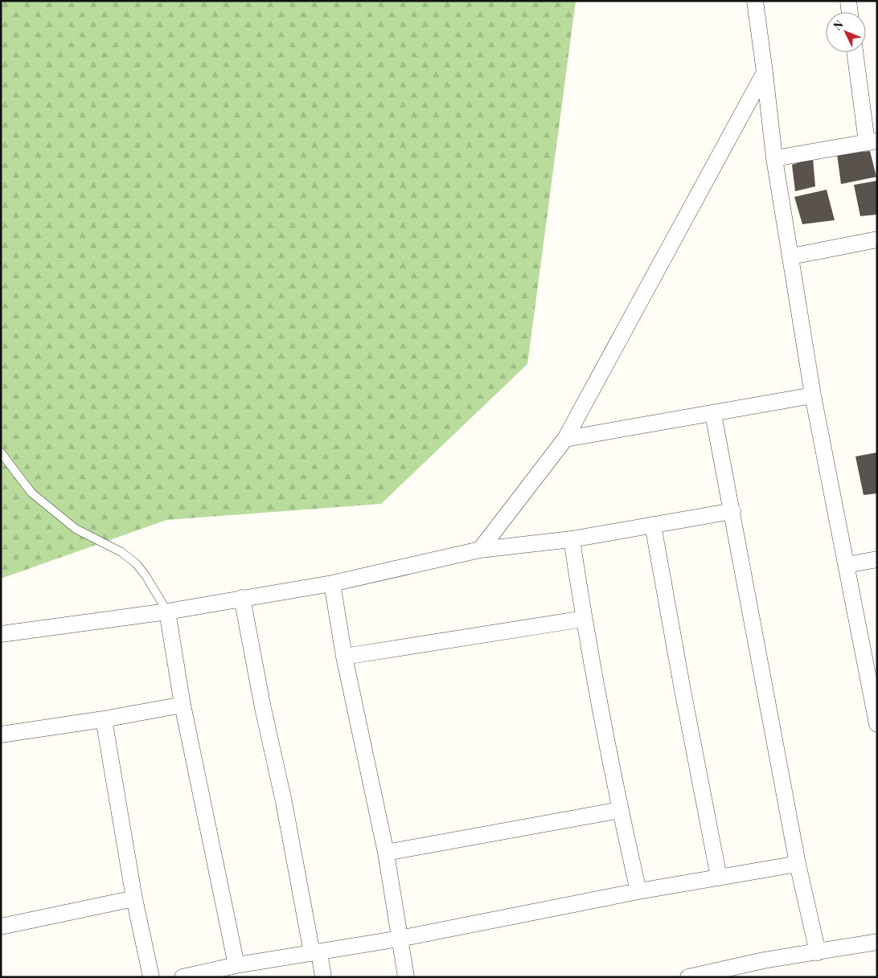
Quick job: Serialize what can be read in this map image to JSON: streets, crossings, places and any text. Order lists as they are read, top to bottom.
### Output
{
  "north": "top left"
}
